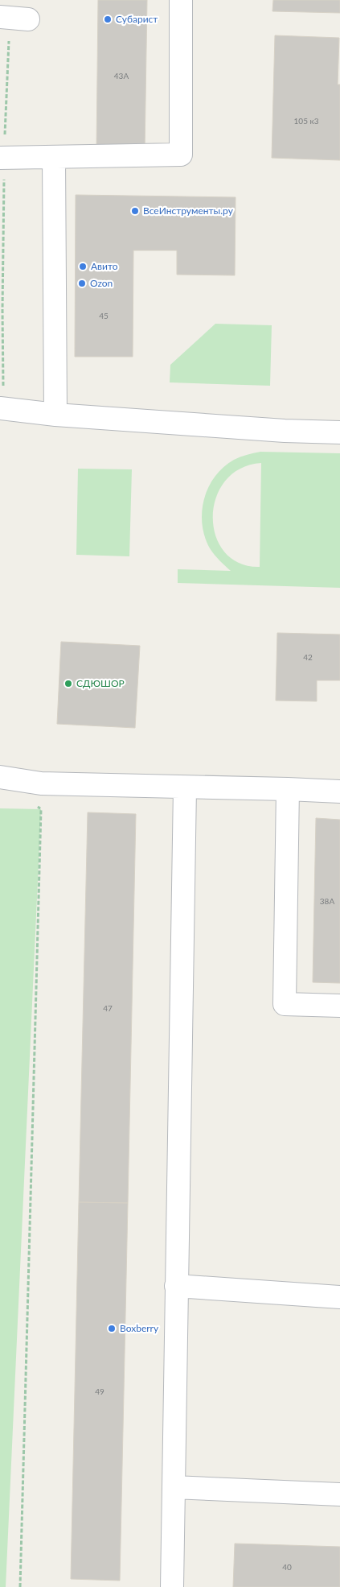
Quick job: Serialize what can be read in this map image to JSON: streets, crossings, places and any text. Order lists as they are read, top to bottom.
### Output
{
  "places": [
    "Субарист",
    "ВсеИнструменты.ру",
    "Авито",
    "Ozon",
    "СДЮШОР",
    "Boxberry"
  ],
  "house_numbers": [
    "43А",
    "105 к3",
    "45",
    "42",
    "38А",
    "47",
    "49",
    "40"
  ]
}
